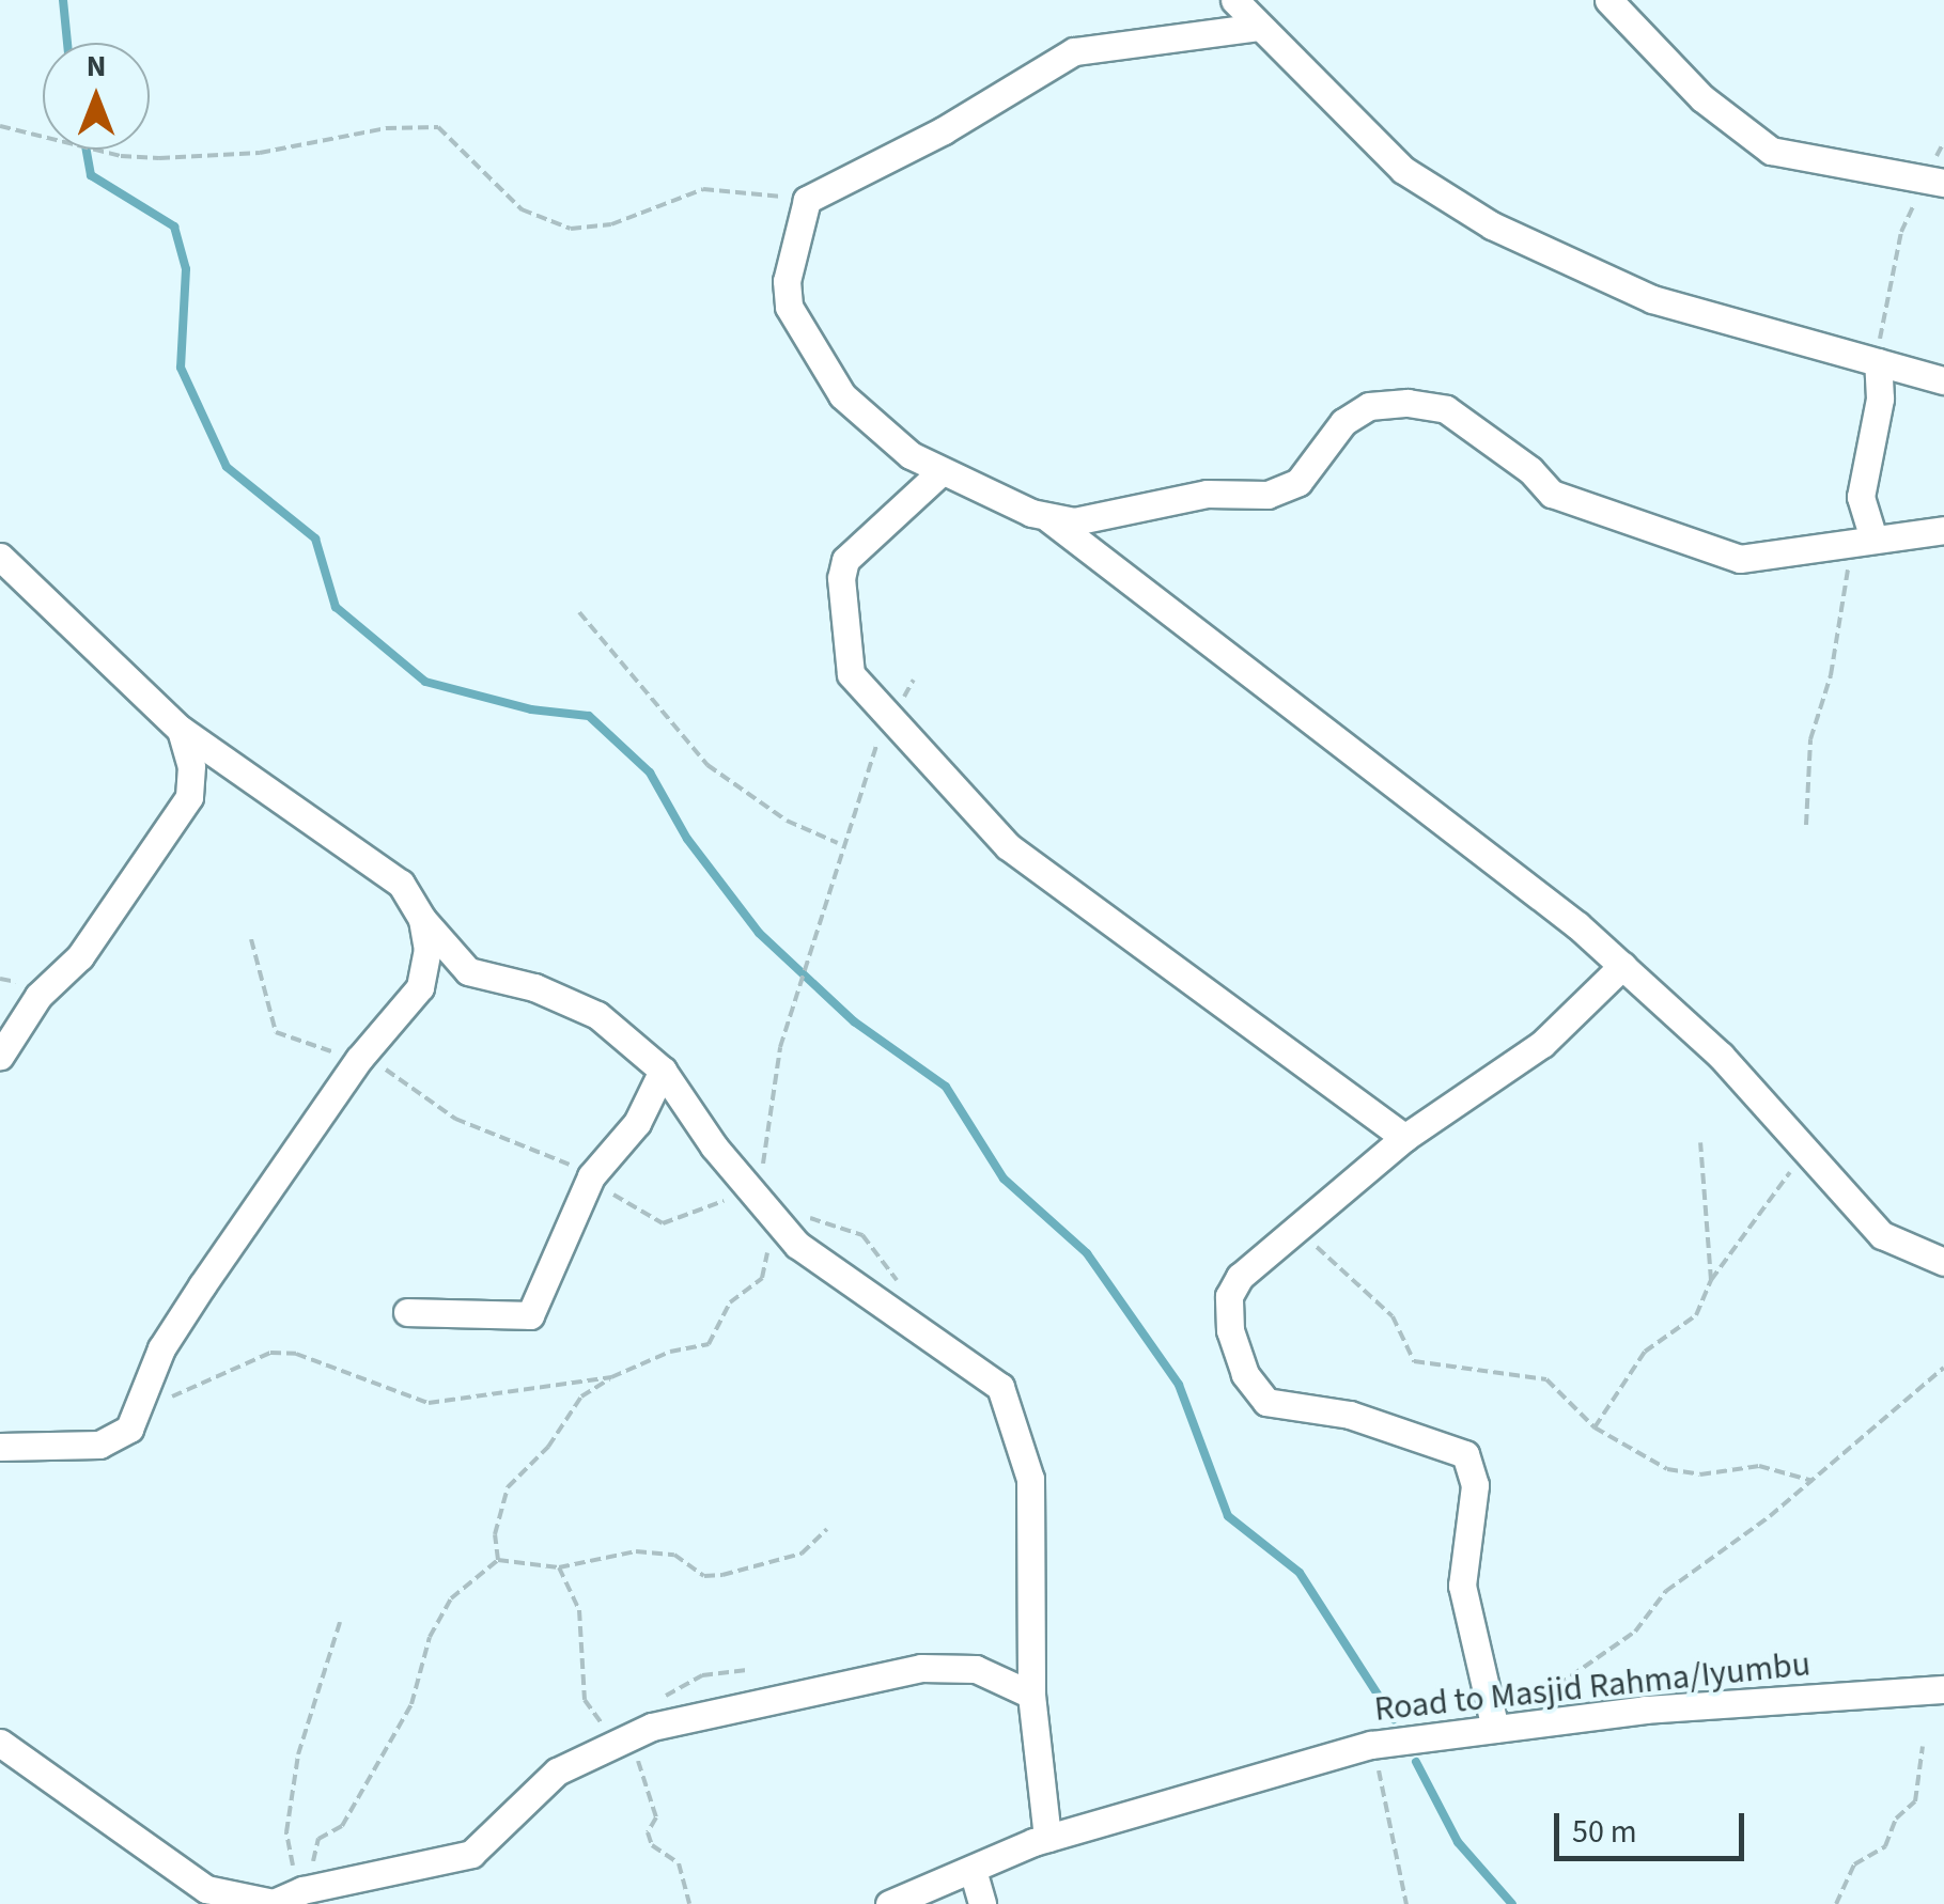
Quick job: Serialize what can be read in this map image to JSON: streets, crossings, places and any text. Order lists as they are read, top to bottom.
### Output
{
  "streets": {
    "street": ["Road to Masjid Rahma/Iyumbu"]
  },
  "scale_bar": "50 m",
  "north": "top"
}
